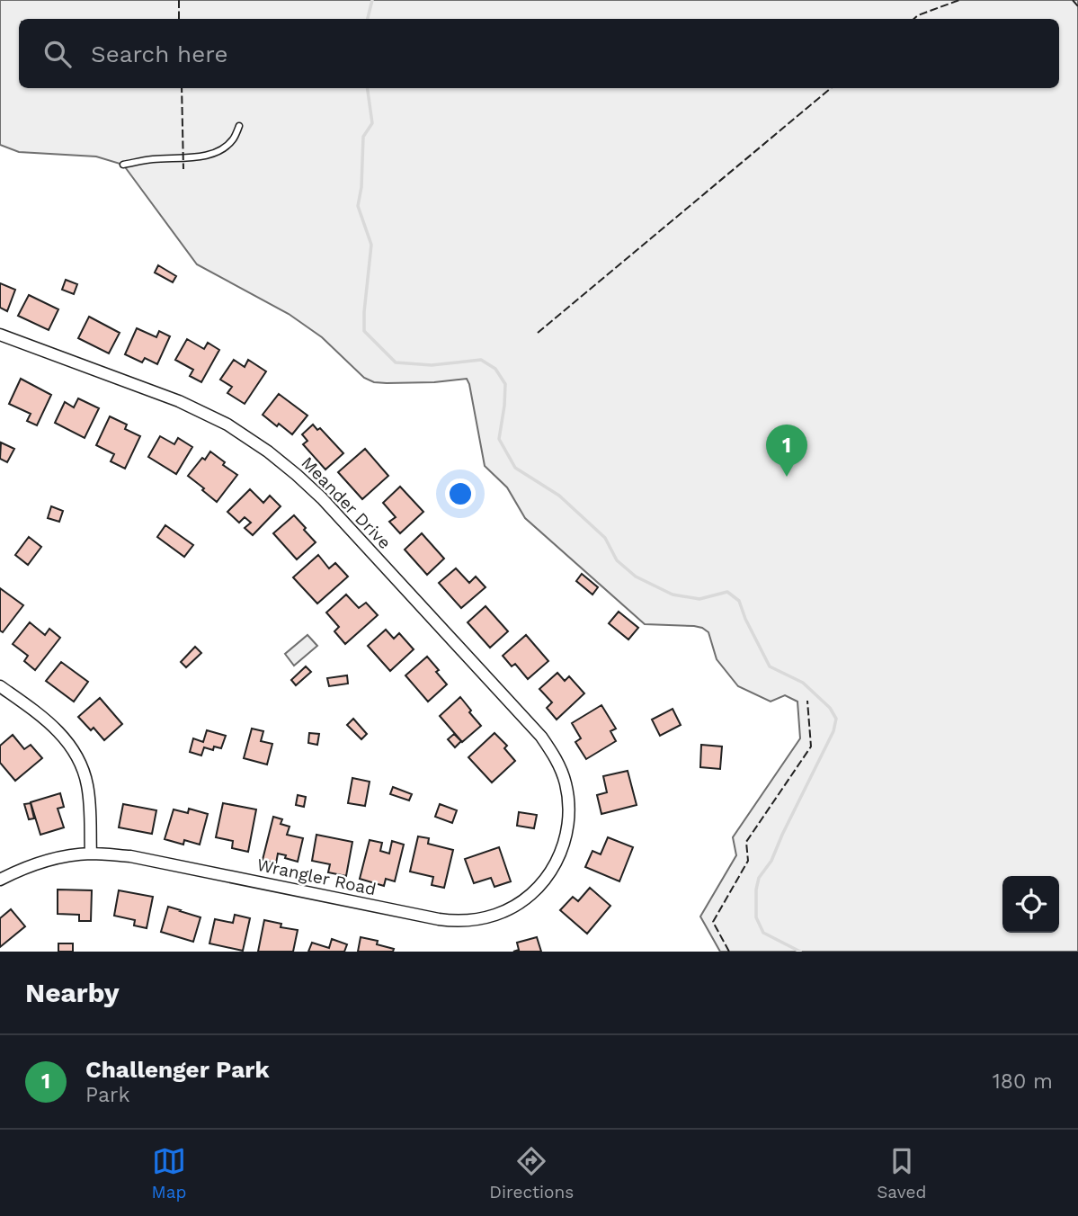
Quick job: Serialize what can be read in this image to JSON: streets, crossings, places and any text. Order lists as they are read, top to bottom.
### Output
{
  "streets": {
    "street": ["Meander Drive", "Wrangler Road"]
  },
  "crossings": [
    ["Meander Drive", "Wrangler Road"]
  ],
  "page": {
    "search": "Search here",
    "pins": "1",
    "heading": "Nearby",
    "list": [
      {
        "mark": "1",
        "name": "Challenger Park",
        "note": "Park",
        "value": "180 m"
      }
    ],
    "nav": ["Map", "Directions", "Saved"]
  }
}
